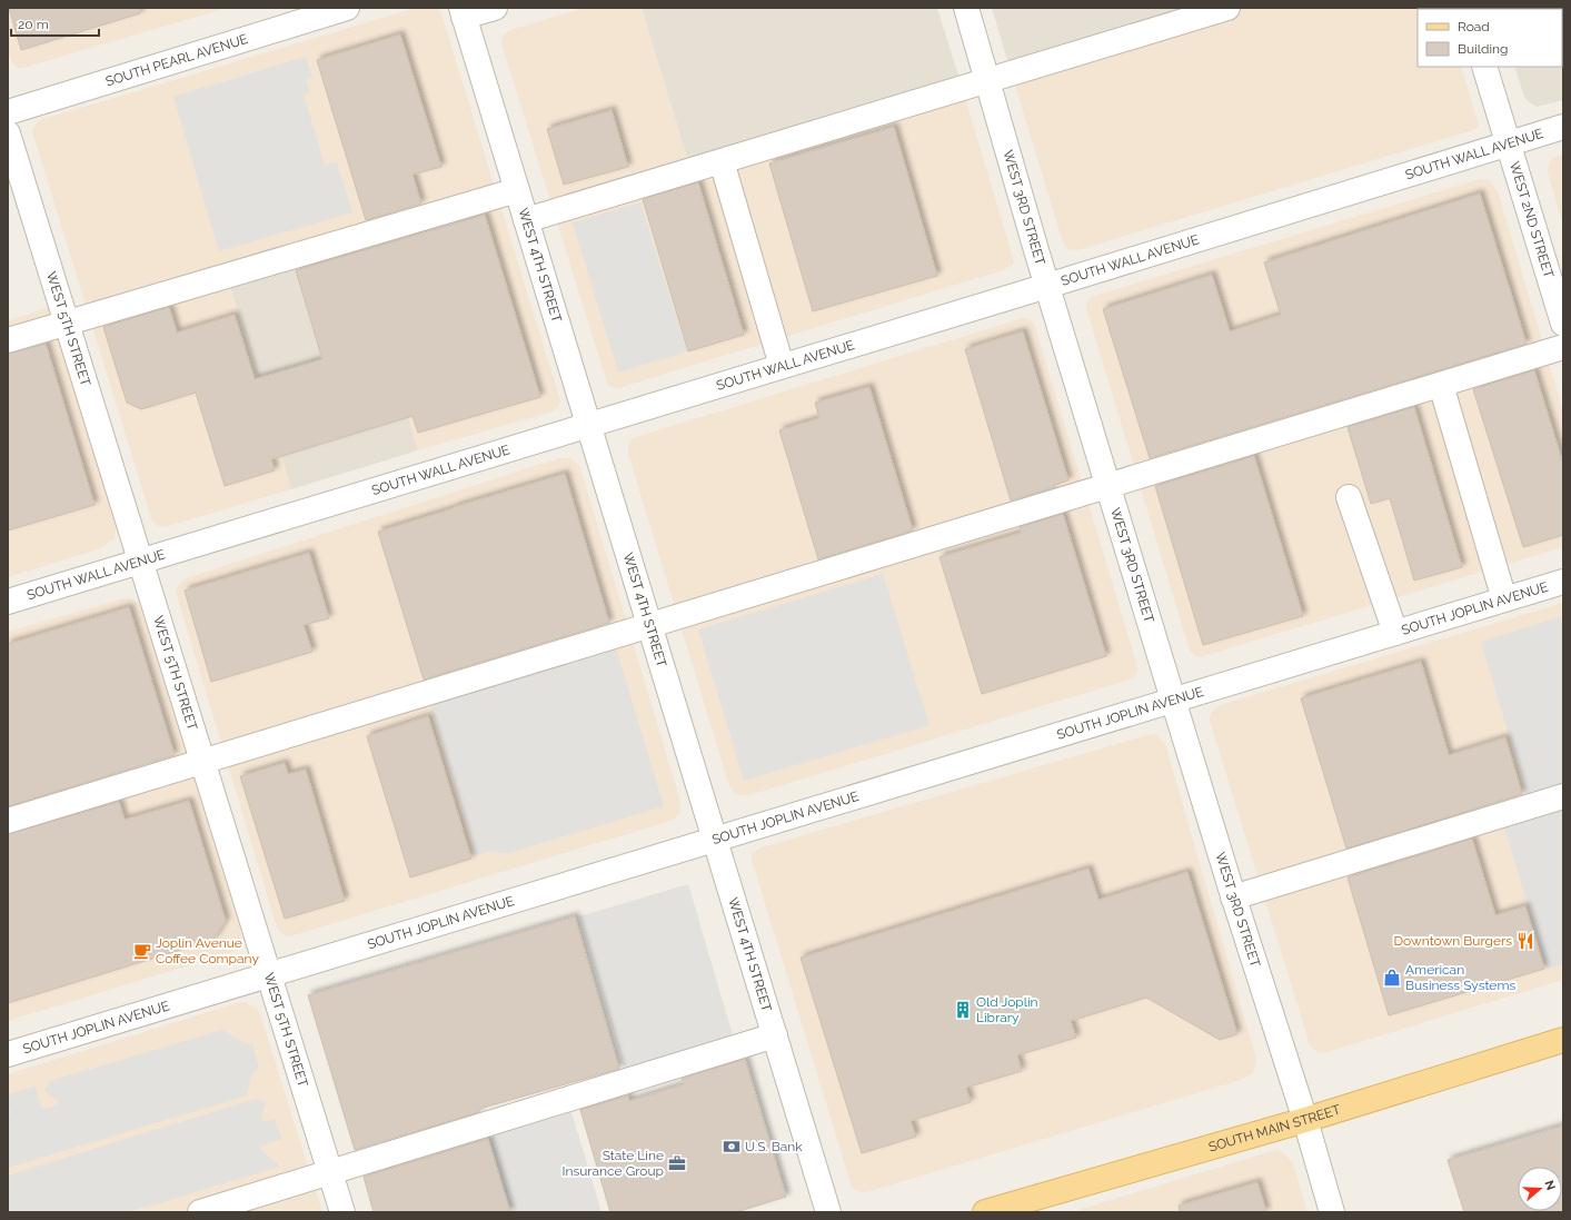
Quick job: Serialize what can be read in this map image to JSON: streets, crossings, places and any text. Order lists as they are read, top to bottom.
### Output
{
  "streets": {
    "main road": ["SOUTH MAIN STREET"],
    "street": [
      "SOUTH PEARL AVENUE",
      "SOUTH WALL AVENUE",
      "WEST 3RD STREET",
      "WEST 2ND STREET",
      "WEST 4TH STREET",
      "WEST 5TH STREET",
      "SOUTH JOPLIN AVENUE"
    ]
  },
  "crossings": [
    ["SOUTH WALL AVENUE", "WEST 3RD STREET"],
    ["SOUTH WALL AVENUE", "WEST 2ND STREET"],
    ["SOUTH WALL AVENUE", "WEST 4TH STREET"],
    ["SOUTH WALL AVENUE", "WEST 5TH STREET"],
    ["WEST 3RD STREET", "SOUTH JOPLIN AVENUE"],
    ["WEST 3RD STREET", "SOUTH MAIN STREET"],
    ["WEST 4TH STREET", "SOUTH JOPLIN AVENUE"],
    ["WEST 5TH STREET", "SOUTH JOPLIN AVENUE"]
  ],
  "places": {
    "restaurant": ["Downtown Burgers"],
    "cafe": ["Joplin Avenue Coffee Company"],
    "shop": ["American Business Systems"],
    "building": ["Old Joplin Library"],
    "bank": ["U.S. Bank"],
    "office": ["State Line Insurance Group"]
  },
  "legend": ["Road", "Building"],
  "scale_bar": "20 m",
  "north": "right"
}
